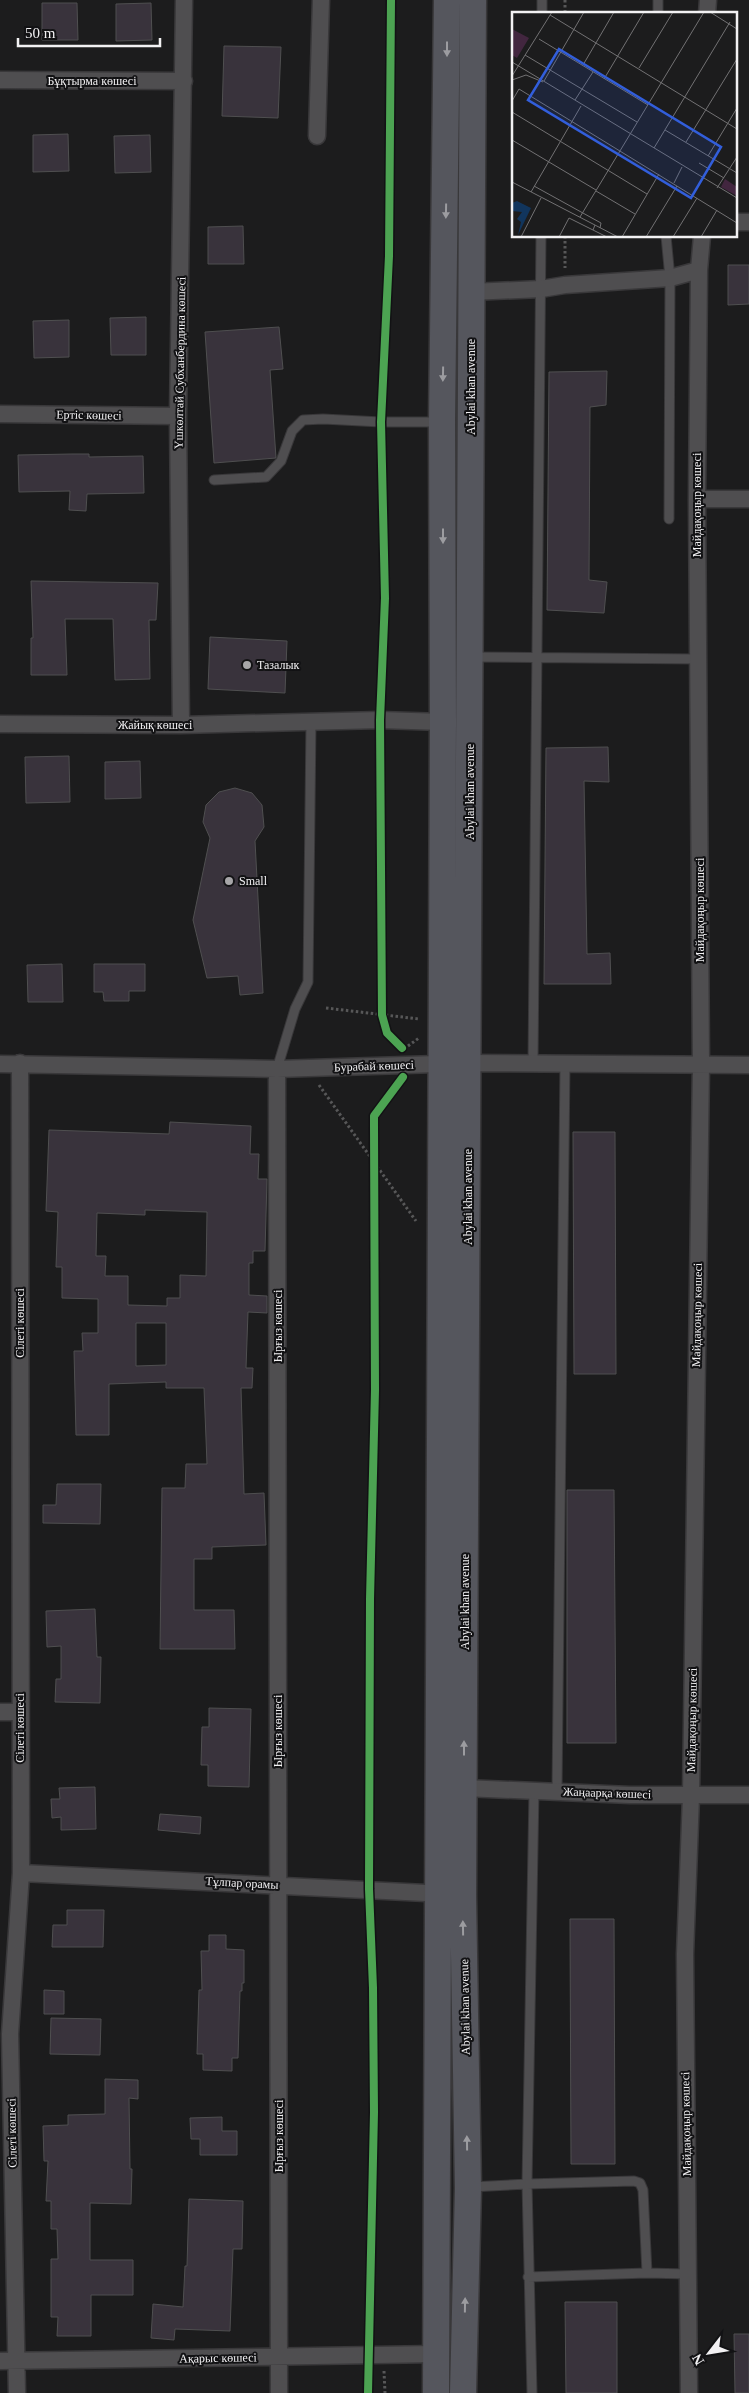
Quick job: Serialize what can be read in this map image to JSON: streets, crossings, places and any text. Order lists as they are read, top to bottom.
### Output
{
  "streets": {
    "main road": ["Abylai khan avenue"],
    "street": [
      "Бұқтырма көшесі",
      "Үшкөлтай Субханбердина көшесі",
      "Ертіс көшесі",
      "Майдақоңыр көшесі",
      "Жайық көшесі",
      "Бурабай көшесі",
      "Сілеті көшесі",
      "Ырғыз көшесі",
      "Жаңаарқа көшесі",
      "Тұлпар орамы",
      "Ақарыс көшесі"
    ]
  },
  "crossings": [
    ["Бұқтырма көшесі", "Үшкөлтай Субханбердина көшесі"],
    ["Үшкөлтай Субханбердина көшесі", "Ертіс көшесі"],
    ["Үшкөлтай Субханбердина көшесі", "Жайық көшесі"],
    ["Abylai khan avenue", "Бурабай көшесі"],
    ["Abylai khan avenue", "Жаңаарқа көшесі"],
    ["Abylai khan avenue", "Тұлпар орамы"],
    ["Майдақоңыр көшесі", "Бурабай көшесі"],
    ["Майдақоңыр көшесі", "Жаңаарқа көшесі"],
    ["Бурабай көшесі", "Сілеті көшесі"],
    ["Бурабай көшесі", "Ырғыз көшесі"],
    ["Сілеті көшесі", "Тұлпар орамы"],
    ["Сілеті көшесі", "Ақарыс көшесі"],
    ["Ырғыз көшесі", "Тұлпар орамы"],
    ["Ырғыз көшесі", "Ақарыс көшесі"]
  ],
  "places": ["Тазалык", "Small"],
  "scale_bar": "50 m",
  "north": "bottom left"
}
